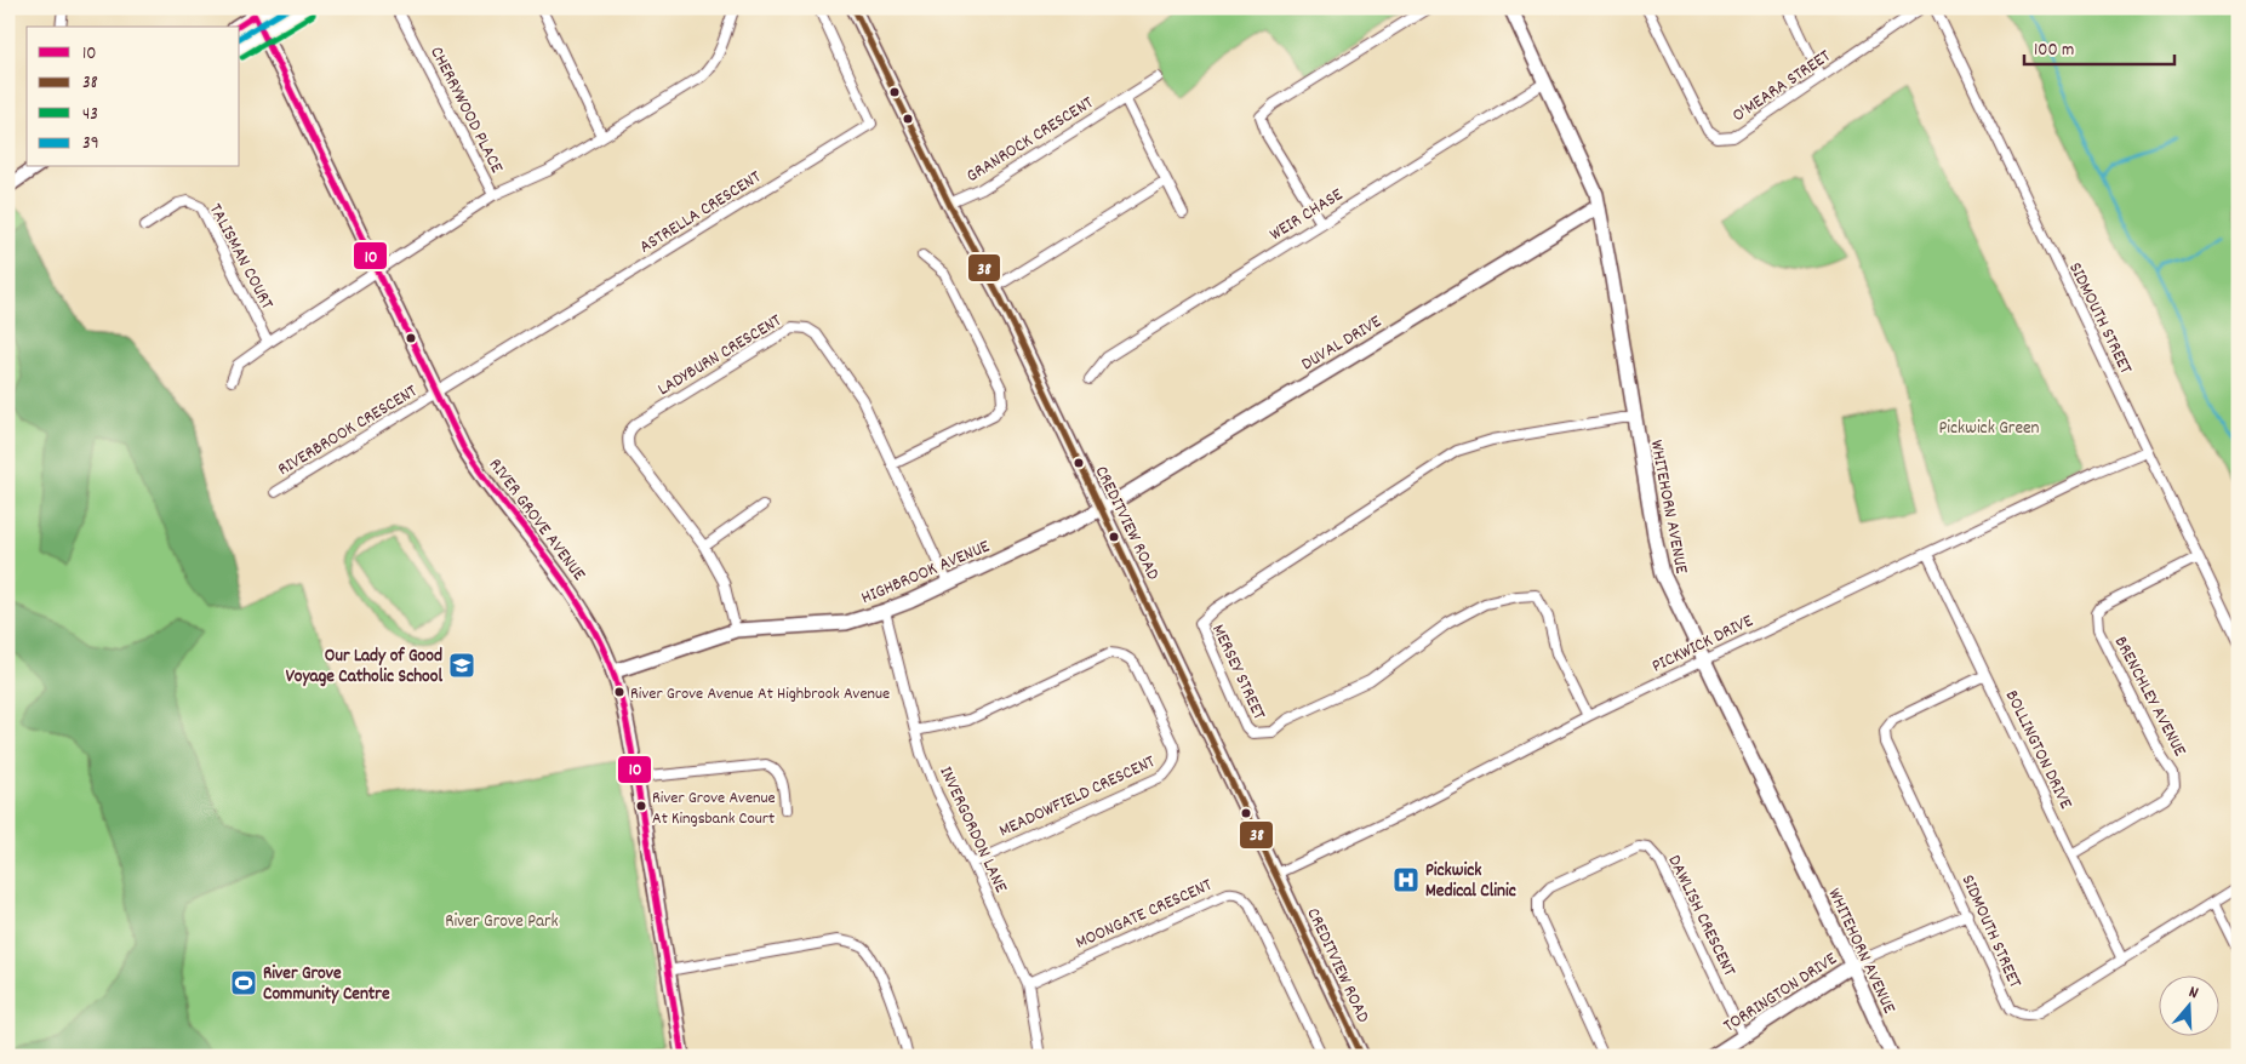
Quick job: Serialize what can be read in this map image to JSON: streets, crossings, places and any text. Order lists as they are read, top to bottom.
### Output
{
  "streets": {
    "street": [
      "O'MEARA STREET",
      "CHERRYWOOD PLACE",
      "GRANROCK CRESCENT",
      "ASTRELLA CRESCENT",
      "WEIR CHASE",
      "TALISMAN COURT",
      "SIDMOUTH STREET",
      "DUVAL DRIVE",
      "LADYBURN CRESCENT",
      "RIVERBROOK CRESCENT",
      "WHITEHORN AVENUE",
      "RIVER GROVE AVENUE",
      "CREDITVIEW ROAD",
      "HIGHBROOK AVENUE",
      "PICKWICK DRIVE",
      "MERSEY STREET",
      "BRENCHLEY AVENUE",
      "BOLLINGTON DRIVE",
      "MEADOWFIELD CRESCENT",
      "INVERGORDON LANE",
      "MOONGATE CRESCENT",
      "DAWLISH CRESCENT",
      "TORRINGTON DRIVE"
    ]
  },
  "crossings": [
    ["GRANROCK CRESCENT", "CREDITVIEW ROAD"],
    ["ASTRELLA CRESCENT", "RIVERBROOK CRESCENT"],
    ["ASTRELLA CRESCENT", "RIVER GROVE AVENUE"],
    ["WEIR CHASE", "WHITEHORN AVENUE"],
    ["SIDMOUTH STREET", "PICKWICK DRIVE"],
    ["SIDMOUTH STREET", "BRENCHLEY AVENUE"],
    ["SIDMOUTH STREET", "BOLLINGTON DRIVE"],
    ["SIDMOUTH STREET", "TORRINGTON DRIVE"],
    ["DUVAL DRIVE", "WHITEHORN AVENUE"],
    ["DUVAL DRIVE", "CREDITVIEW ROAD"],
    ["DUVAL DRIVE", "HIGHBROOK AVENUE"],
    ["LADYBURN CRESCENT", "HIGHBROOK AVENUE"],
    ["RIVERBROOK CRESCENT", "RIVER GROVE AVENUE"],
    ["WHITEHORN AVENUE", "PICKWICK DRIVE"],
    ["WHITEHORN AVENUE", "MERSEY STREET"],
    ["WHITEHORN AVENUE", "TORRINGTON DRIVE"],
    ["RIVER GROVE AVENUE", "HIGHBROOK AVENUE"],
    ["CREDITVIEW ROAD", "HIGHBROOK AVENUE"],
    ["CREDITVIEW ROAD", "PICKWICK DRIVE"],
    ["HIGHBROOK AVENUE", "INVERGORDON LANE"],
    ["PICKWICK DRIVE", "MERSEY STREET"],
    ["PICKWICK DRIVE", "BOLLINGTON DRIVE"],
    ["BRENCHLEY AVENUE", "BOLLINGTON DRIVE"],
    ["MEADOWFIELD CRESCENT", "INVERGORDON LANE"],
    ["INVERGORDON LANE", "MOONGATE CRESCENT"],
    ["DAWLISH CRESCENT", "TORRINGTON DRIVE"]
  ],
  "parks": ["Pickwick Green", "River Grove Park"],
  "places": {
    "school or university": ["Our Lady of Good Voyage Catholic School"],
    "other": ["River Grove Avenue At Highbrook Avenue", "River Grove Avenue At Kingsbank Court"],
    "hospital": ["Pickwick Medical Clinic"],
    "sports": ["River Grove Community Centre"]
  },
  "lines": [
    "transit line 38",
    "transit line 39",
    "transit line 43",
    "transit line 10"
  ],
  "legend": [
    "10",
    "38",
    "43",
    "39"
  ],
  "scale_bar": "100 m",
  "north": "top"
}
